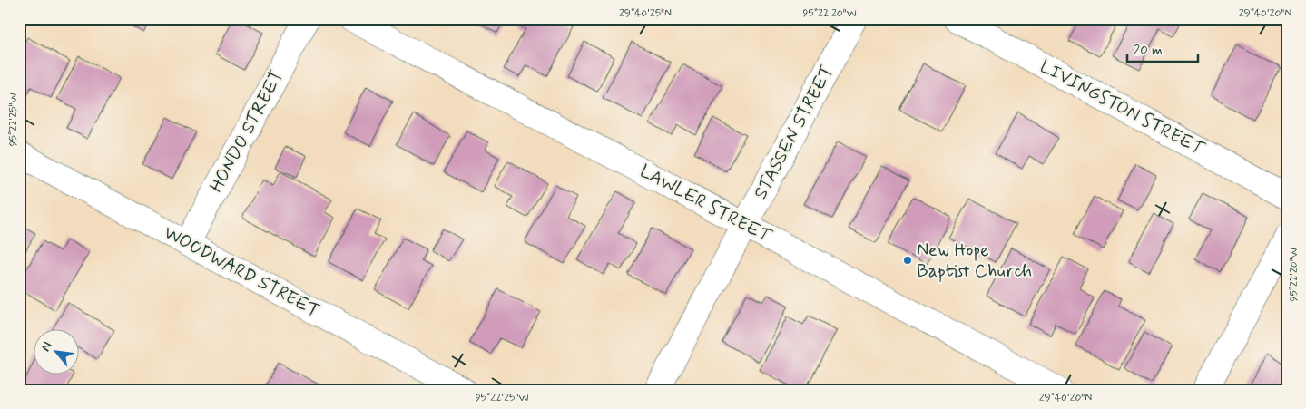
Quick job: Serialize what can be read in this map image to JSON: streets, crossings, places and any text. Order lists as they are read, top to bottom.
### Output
{
  "streets": {
    "street": [
      "LIVINGSTON STREET",
      "HONDO STREET",
      "STASSEN STREET",
      "LAWLER STREET",
      "WOODWARD STREET"
    ]
  },
  "crossings": [
    ["HONDO STREET", "WOODWARD STREET"],
    ["STASSEN STREET", "LAWLER STREET"]
  ],
  "places": ["New Hope Baptist Church"],
  "scale_bar": "20 m",
  "north": "top left",
  "coordinates": [
    "29°40'25\"N",
    "95°22'20\"W",
    "29°40'20\"N",
    "95°22'25\"W"
  ]
}
